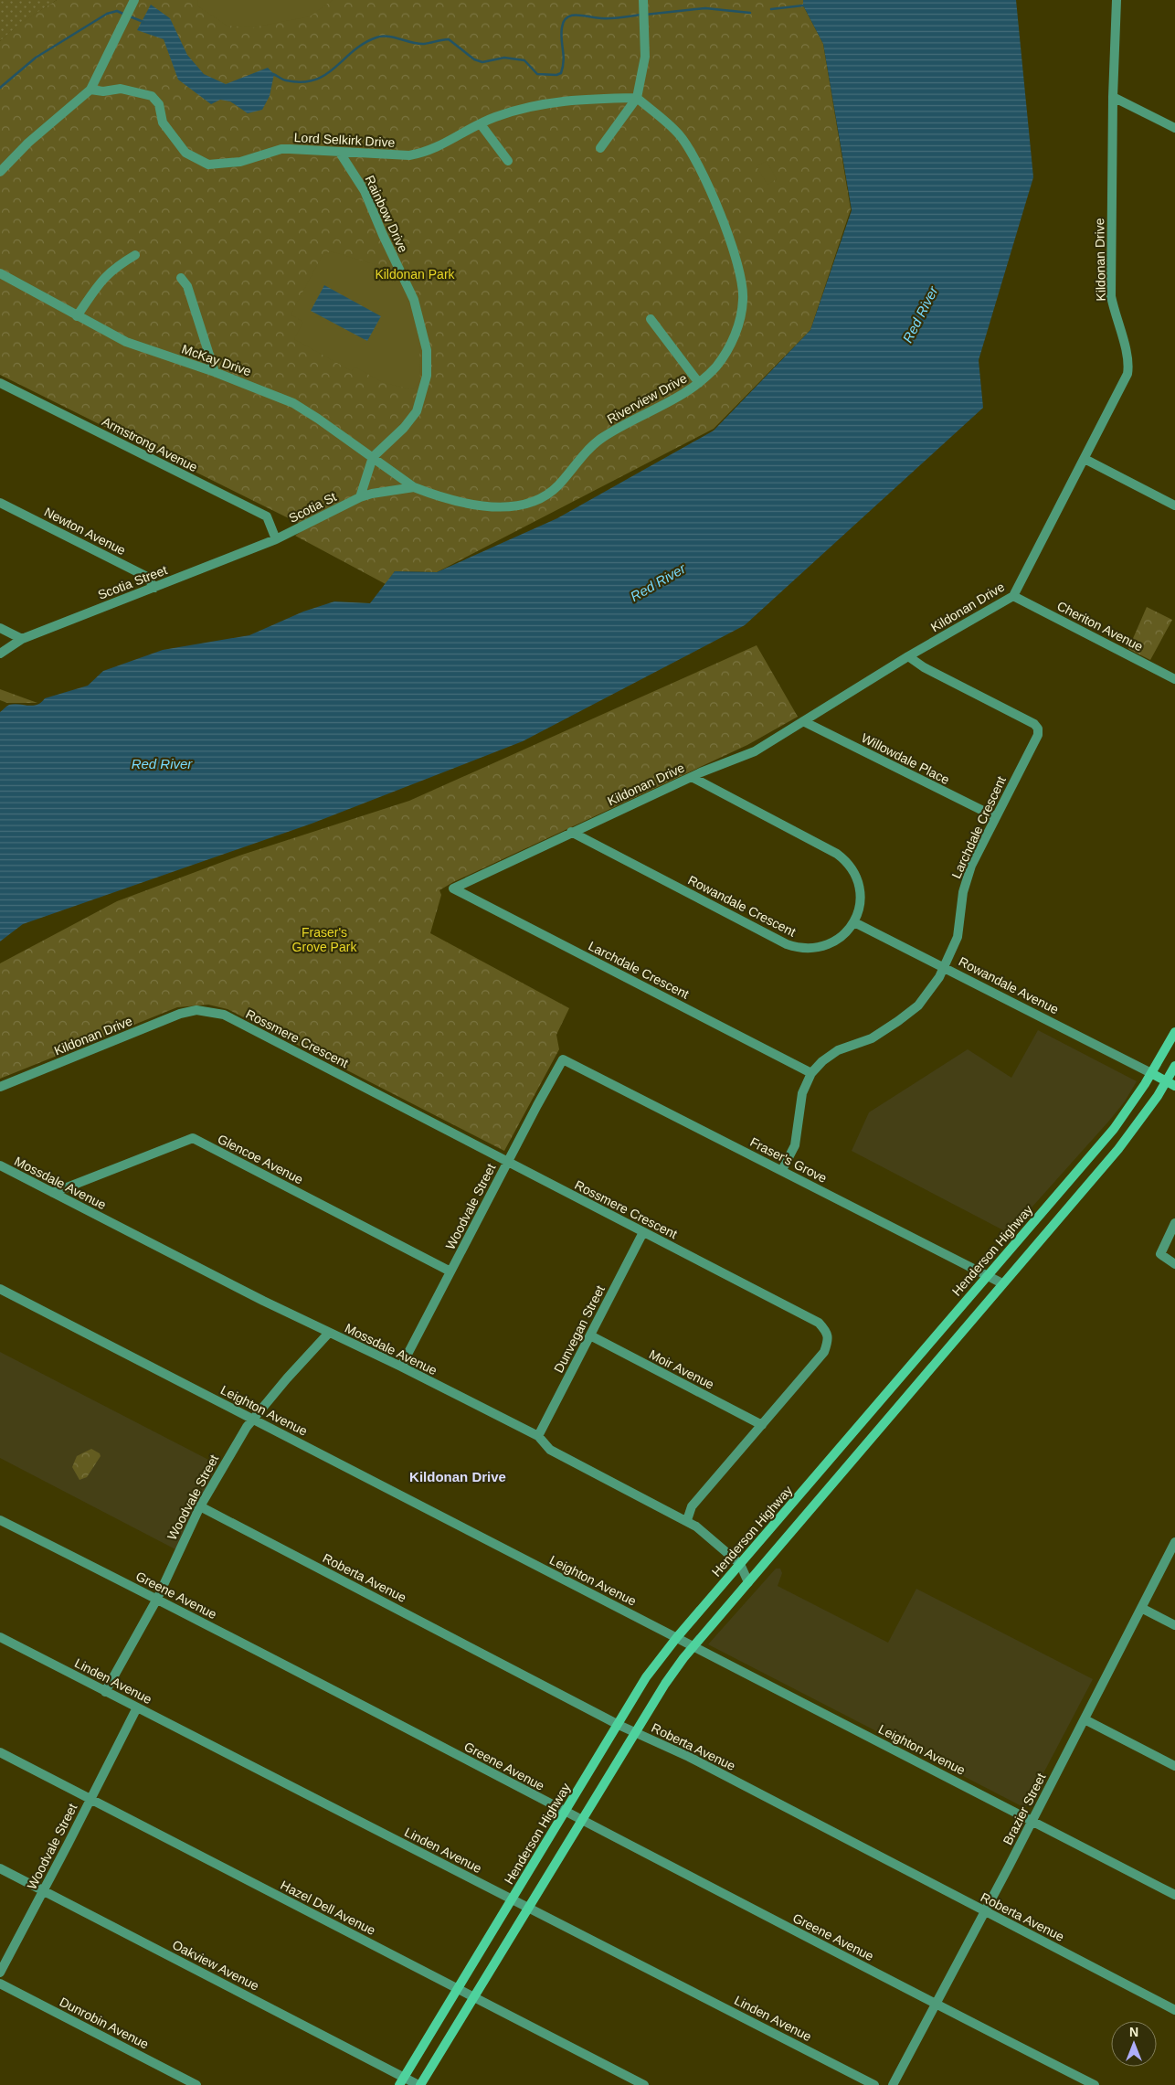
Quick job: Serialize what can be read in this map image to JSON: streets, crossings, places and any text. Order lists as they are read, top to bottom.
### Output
{
  "streets": {
    "main road": ["Henderson Highway"],
    "street": [
      "Lord Selkirk Drive",
      "Rainbow Drive",
      "Kildonan Drive",
      "McKay Drive",
      "Riverview Drive",
      "Armstrong Avenue",
      "Scotia St",
      "Newton Avenue",
      "Scotia Street",
      "Cheriton Avenue",
      "Willowdale Place",
      "Larchdale Crescent",
      "Rowandale Crescent",
      "Rowandale Avenue",
      "Rossmere Crescent",
      "Glencoe Avenue",
      "Fraser's Grove",
      "Mossdale Avenue",
      "Woodvale Street",
      "Dunvegan Street",
      "Moir Avenue",
      "Leighton Avenue",
      "Roberta Avenue",
      "Greene Avenue",
      "Linden Avenue",
      "Brazier Street",
      "Hazel Dell Avenue",
      "Oakview Avenue",
      "Dunrobin Avenue"
    ]
  },
  "crossings": [
    ["Lord Selkirk Drive", "Rainbow Drive"],
    ["Lord Selkirk Drive", "Riverview Drive"],
    ["Rainbow Drive", "McKay Drive"],
    ["Kildonan Drive", "Cheriton Avenue"],
    ["Kildonan Drive", "Willowdale Place"],
    ["Kildonan Drive", "Larchdale Crescent"],
    ["Kildonan Drive", "Rowandale Crescent"],
    ["Kildonan Drive", "Rossmere Crescent"],
    ["McKay Drive", "Riverview Drive"],
    ["McKay Drive", "Scotia St"],
    ["Riverview Drive", "Scotia St"],
    ["Armstrong Avenue", "Scotia St"],
    ["Armstrong Avenue", "Scotia Street"],
    ["Scotia St", "Scotia Street"],
    ["Newton Avenue", "Scotia Street"],
    ["Willowdale Place", "Larchdale Crescent"],
    ["Larchdale Crescent", "Rowandale Avenue"],
    ["Larchdale Crescent", "Fraser's Grove"],
    ["Rowandale Crescent", "Rowandale Avenue"],
    ["Rowandale Avenue", "Henderson Highway"],
    ["Rossmere Crescent", "Mossdale Avenue"],
    ["Rossmere Crescent", "Woodvale Street"],
    ["Rossmere Crescent", "Dunvegan Street"],
    ["Rossmere Crescent", "Moir Avenue"],
    ["Glencoe Avenue", "Mossdale Avenue"],
    ["Glencoe Avenue", "Woodvale Street"],
    ["Fraser's Grove", "Woodvale Street"],
    ["Fraser's Grove", "Henderson Highway"],
    ["Mossdale Avenue", "Woodvale Street"],
    ["Mossdale Avenue", "Henderson Highway"],
    ["Mossdale Avenue", "Dunvegan Street"],
    ["Woodvale Street", "Leighton Avenue"],
    ["Woodvale Street", "Roberta Avenue"],
    ["Woodvale Street", "Greene Avenue"],
    ["Woodvale Street", "Linden Avenue"],
    ["Woodvale Street", "Hazel Dell Avenue"],
    ["Woodvale Street", "Oakview Avenue"],
    ["Henderson Highway", "Leighton Avenue"],
    ["Henderson Highway", "Roberta Avenue"],
    ["Henderson Highway", "Greene Avenue"],
    ["Henderson Highway", "Linden Avenue"],
    ["Henderson Highway", "Hazel Dell Avenue"],
    ["Henderson Highway", "Oakview Avenue"],
    ["Dunvegan Street", "Moir Avenue"],
    ["Leighton Avenue", "Brazier Street"],
    ["Roberta Avenue", "Brazier Street"],
    ["Greene Avenue", "Brazier Street"]
  ],
  "districts": ["Kildonan Drive"],
  "water": ["Red River"],
  "parks": ["Kildonan Park", "Fraser's Grove Park"],
  "north": "top"
}
